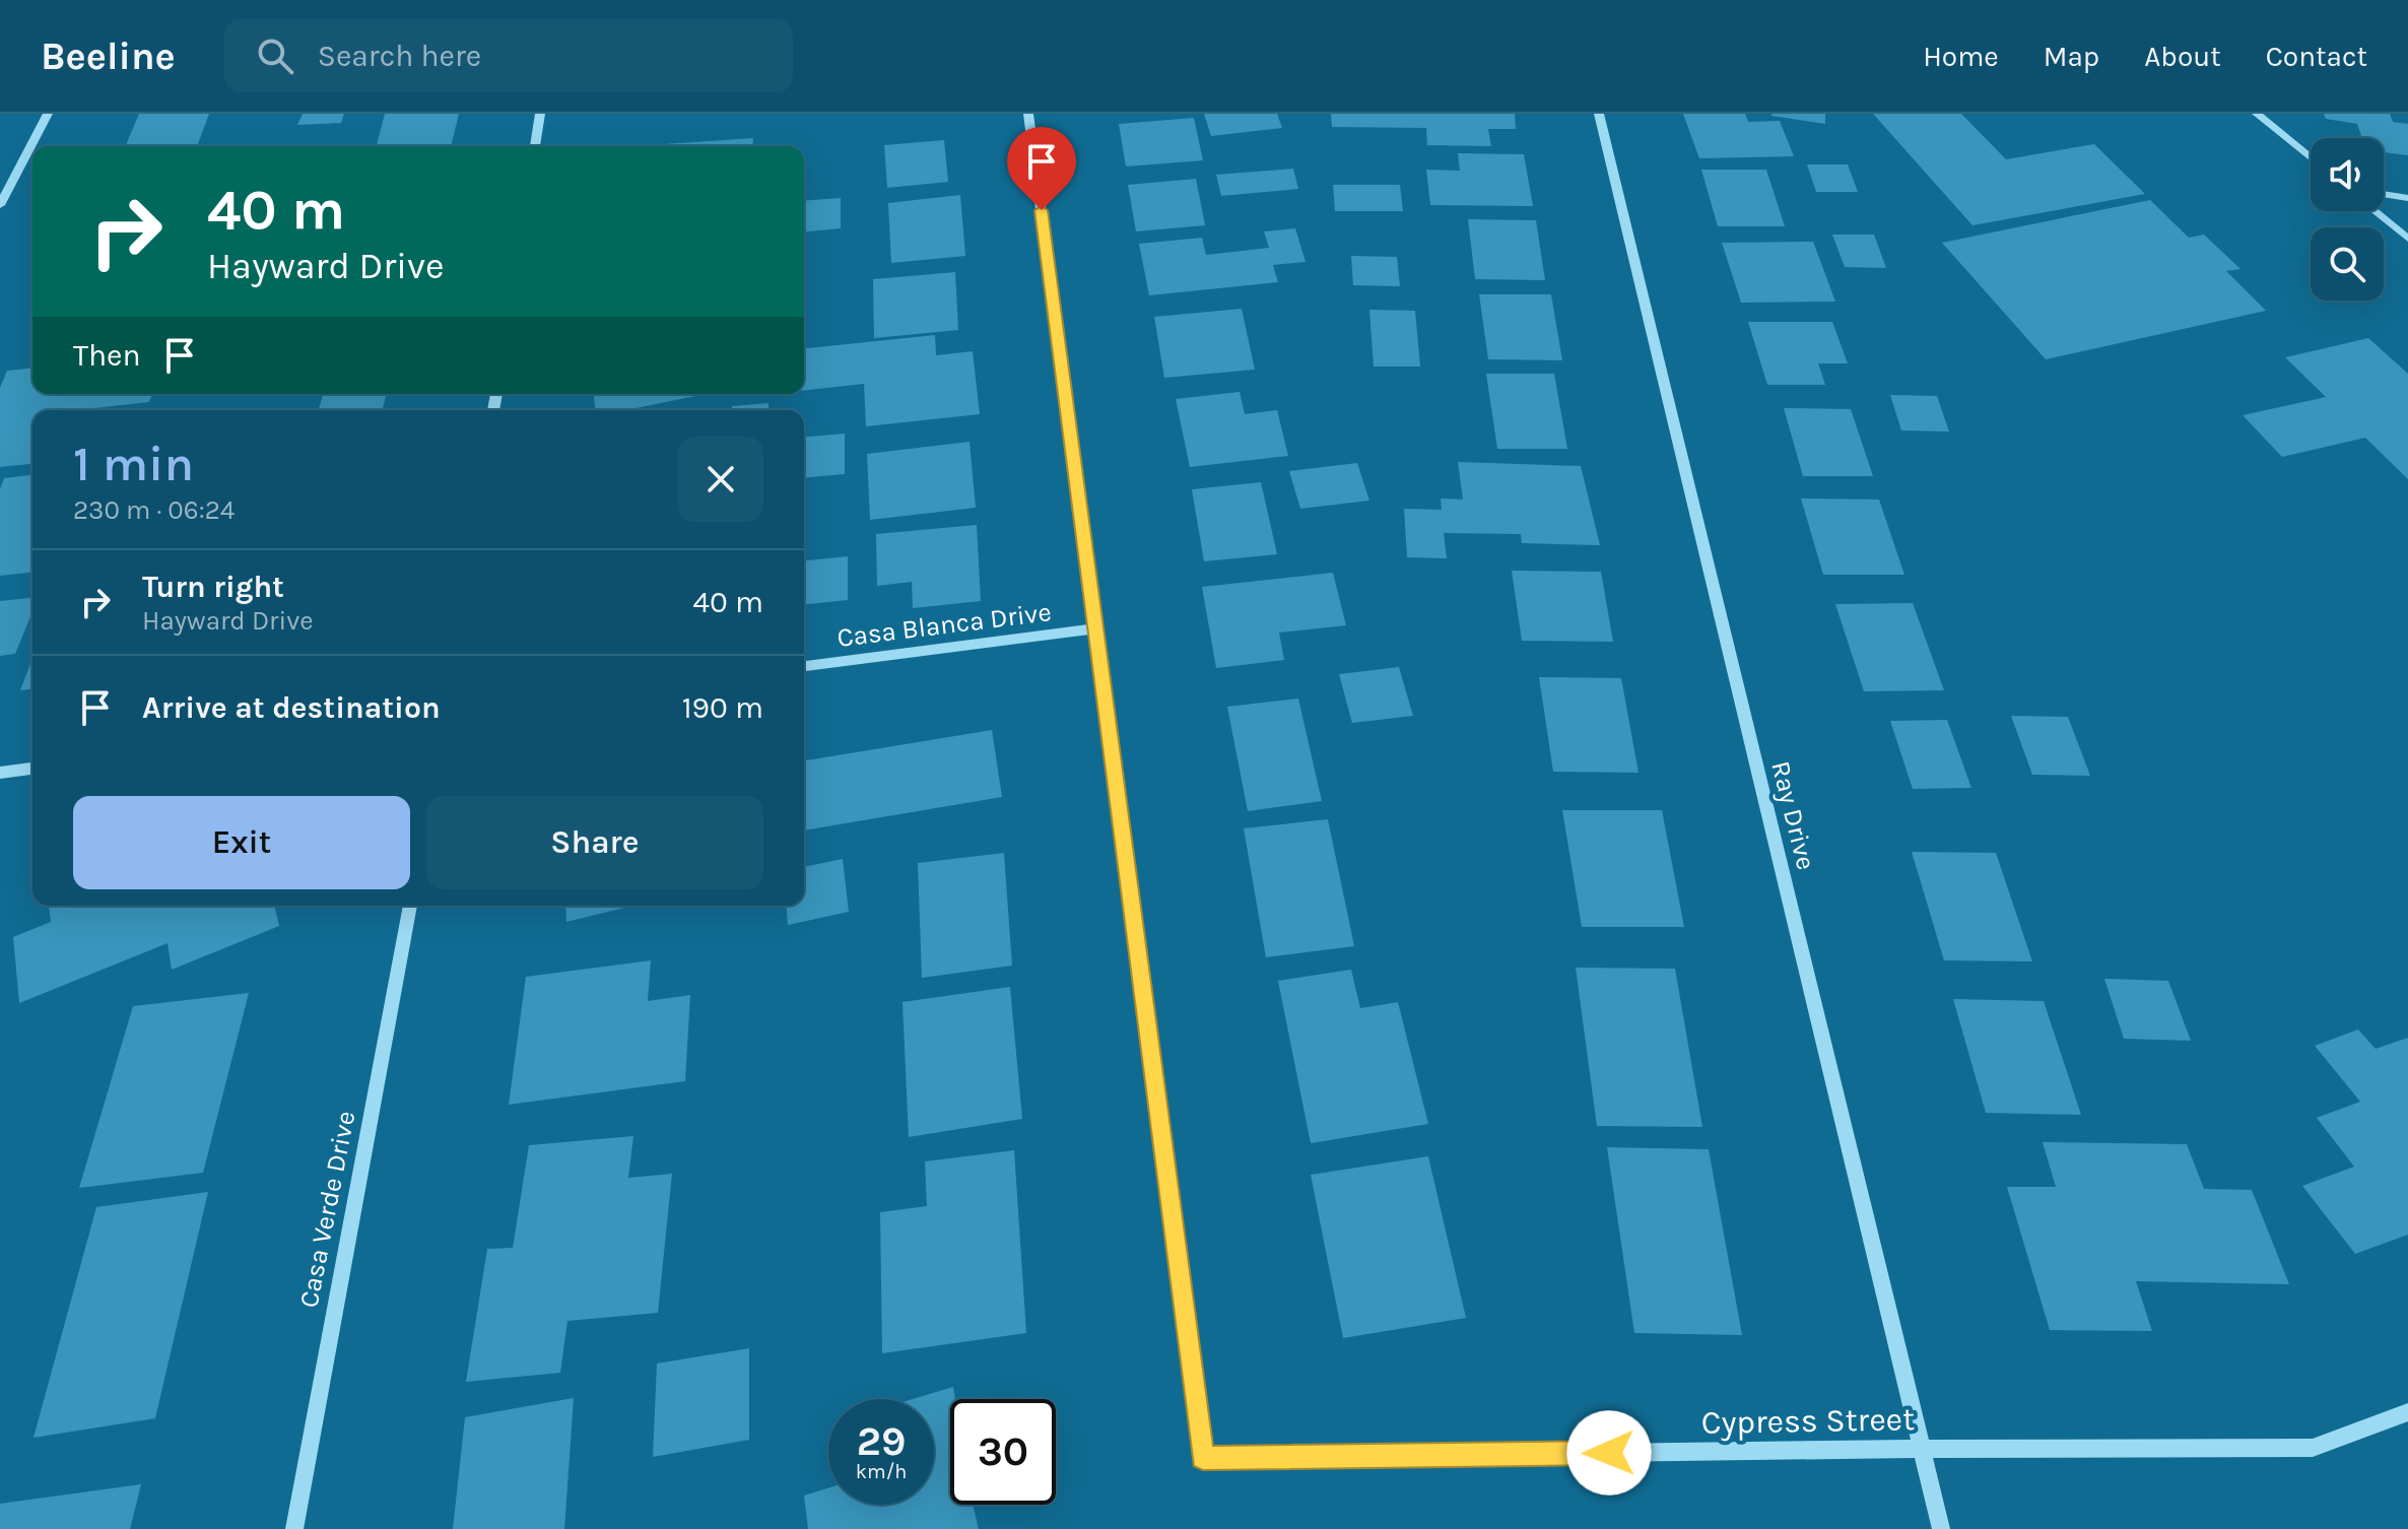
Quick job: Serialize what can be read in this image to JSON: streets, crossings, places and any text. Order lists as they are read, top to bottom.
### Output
{
  "streets": {
    "street": [
      "Casa Blanca Drive",
      "Ray Drive",
      "Casa Verde Drive",
      "Cypress Street"
    ]
  },
  "crossings": [
    ["Casa Blanca Drive", "Cypress Street"],
    ["Ray Drive", "Cypress Street"]
  ],
  "page": {
    "header": "Beeline",
    "search": "Search here",
    "nav": [
      "Home",
      "Map",
      "About",
      "Contact"
    ],
    "turn": ["40 m", "Hayward Drive"],
    "then": "Then",
    "heading": ["1 min", "230 m · 06:24"],
    "list": [
      {
        "name": "Turn right",
        "note": "Hayward Drive",
        "value": "40 m"
      },
      {
        "name": "Arrive at destination",
        "value": "190 m"
      }
    ],
    "buttons": ["Exit", "Share"],
    "speed": "29 km/h",
    "limit": "30"
  }
}
